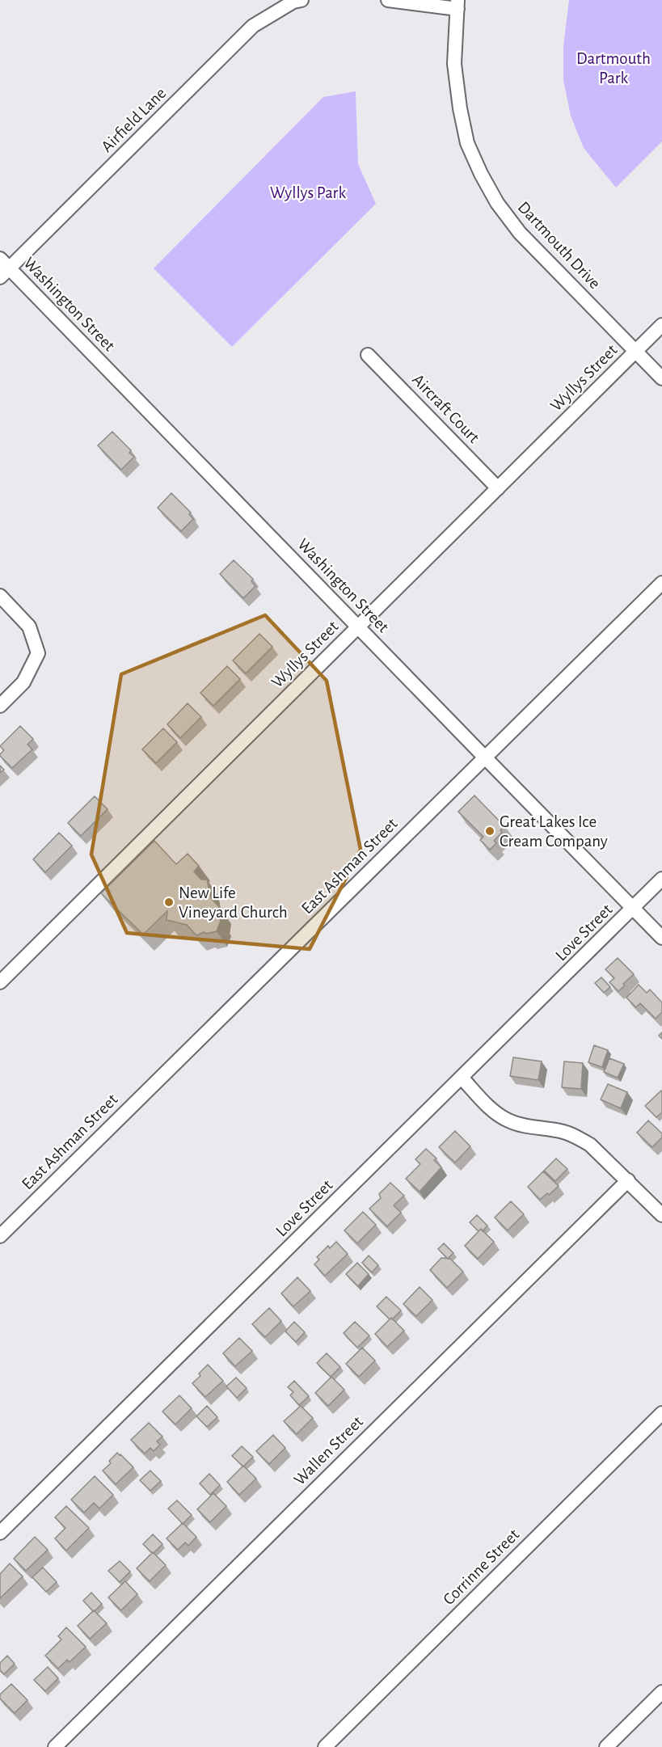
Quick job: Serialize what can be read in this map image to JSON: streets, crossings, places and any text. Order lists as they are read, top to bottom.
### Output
{
  "streets": {
    "street": [
      "Airfield Lane",
      "Dartmouth Drive",
      "Washington Street",
      "Wyllys Street",
      "Aircraft Court",
      "East Ashman Street",
      "Love Street",
      "Wallen Street",
      "Corrinne Street"
    ]
  },
  "crossings": [
    ["Airfield Lane", "Washington Street"],
    ["Dartmouth Drive", "Wyllys Street"],
    ["Washington Street", "Wyllys Street"],
    ["Washington Street", "East Ashman Street"],
    ["Washington Street", "Love Street"],
    ["Wyllys Street", "Aircraft Court"]
  ],
  "parks": ["Dartmouth Park", "Wyllys Park"],
  "places": ["Great Lakes Ice Cream Company", "New Life Vineyard Church"]
}
